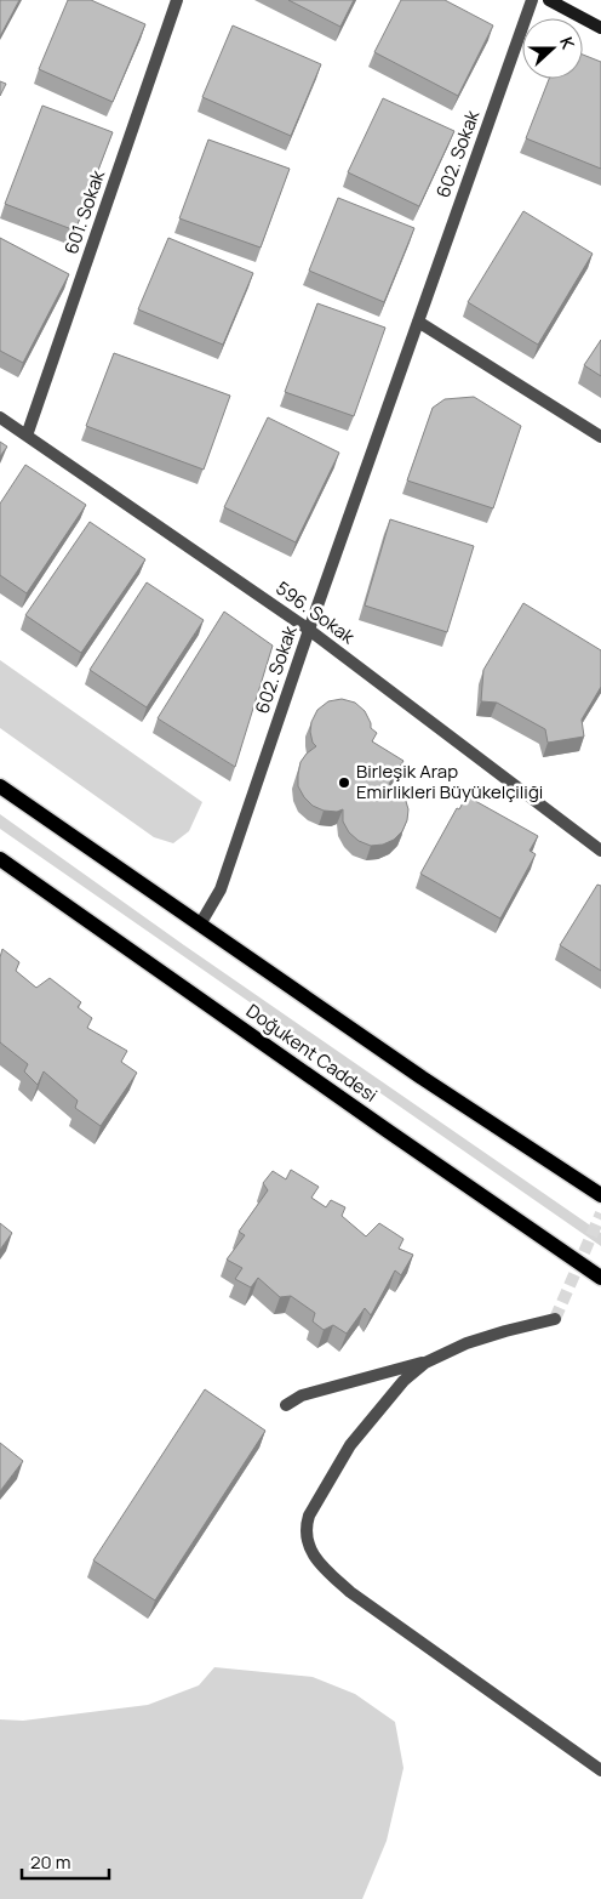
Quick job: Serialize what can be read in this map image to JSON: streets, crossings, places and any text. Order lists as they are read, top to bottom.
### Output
{
  "streets": {
    "main road": ["Doğukent Caddesi"],
    "street": ["602. Sokak", "601. Sokak", "596. Sokak"]
  },
  "crossings": [
    ["602. Sokak", "596. Sokak"],
    ["601. Sokak", "596. Sokak"]
  ],
  "places": ["Birleşik Arap Emirlikleri Büyükelçiliği"],
  "scale_bar": "20 m",
  "north": "right"
}
